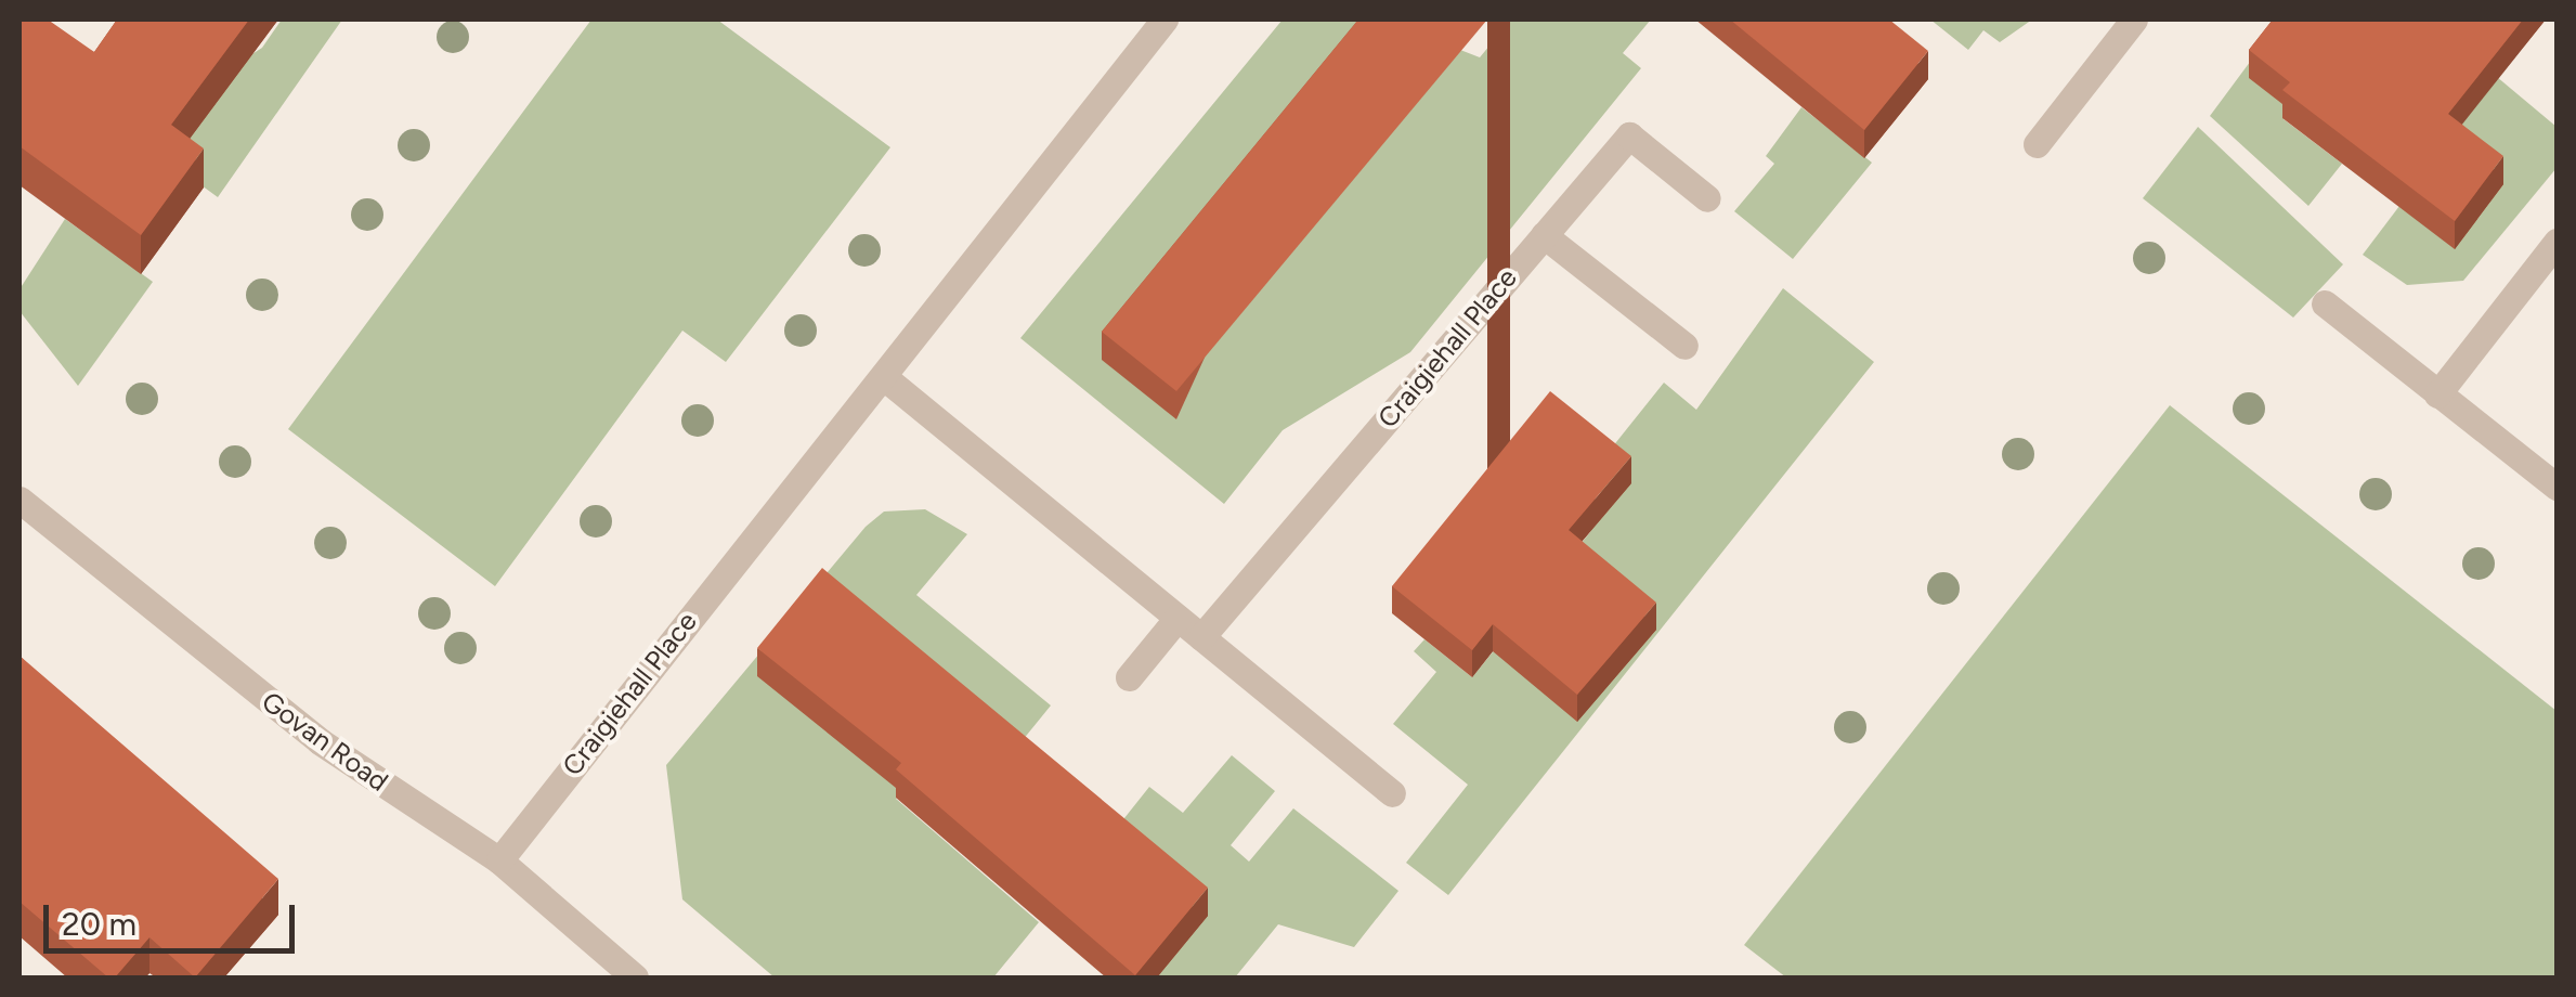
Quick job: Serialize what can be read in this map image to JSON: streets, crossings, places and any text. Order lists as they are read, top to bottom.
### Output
{
  "streets": {
    "street": ["Craigiehall Place", "Govan Road"]
  },
  "crossings": [
    ["Craigiehall Place", "Govan Road"]
  ],
  "scale_bar": "20 m"
}
